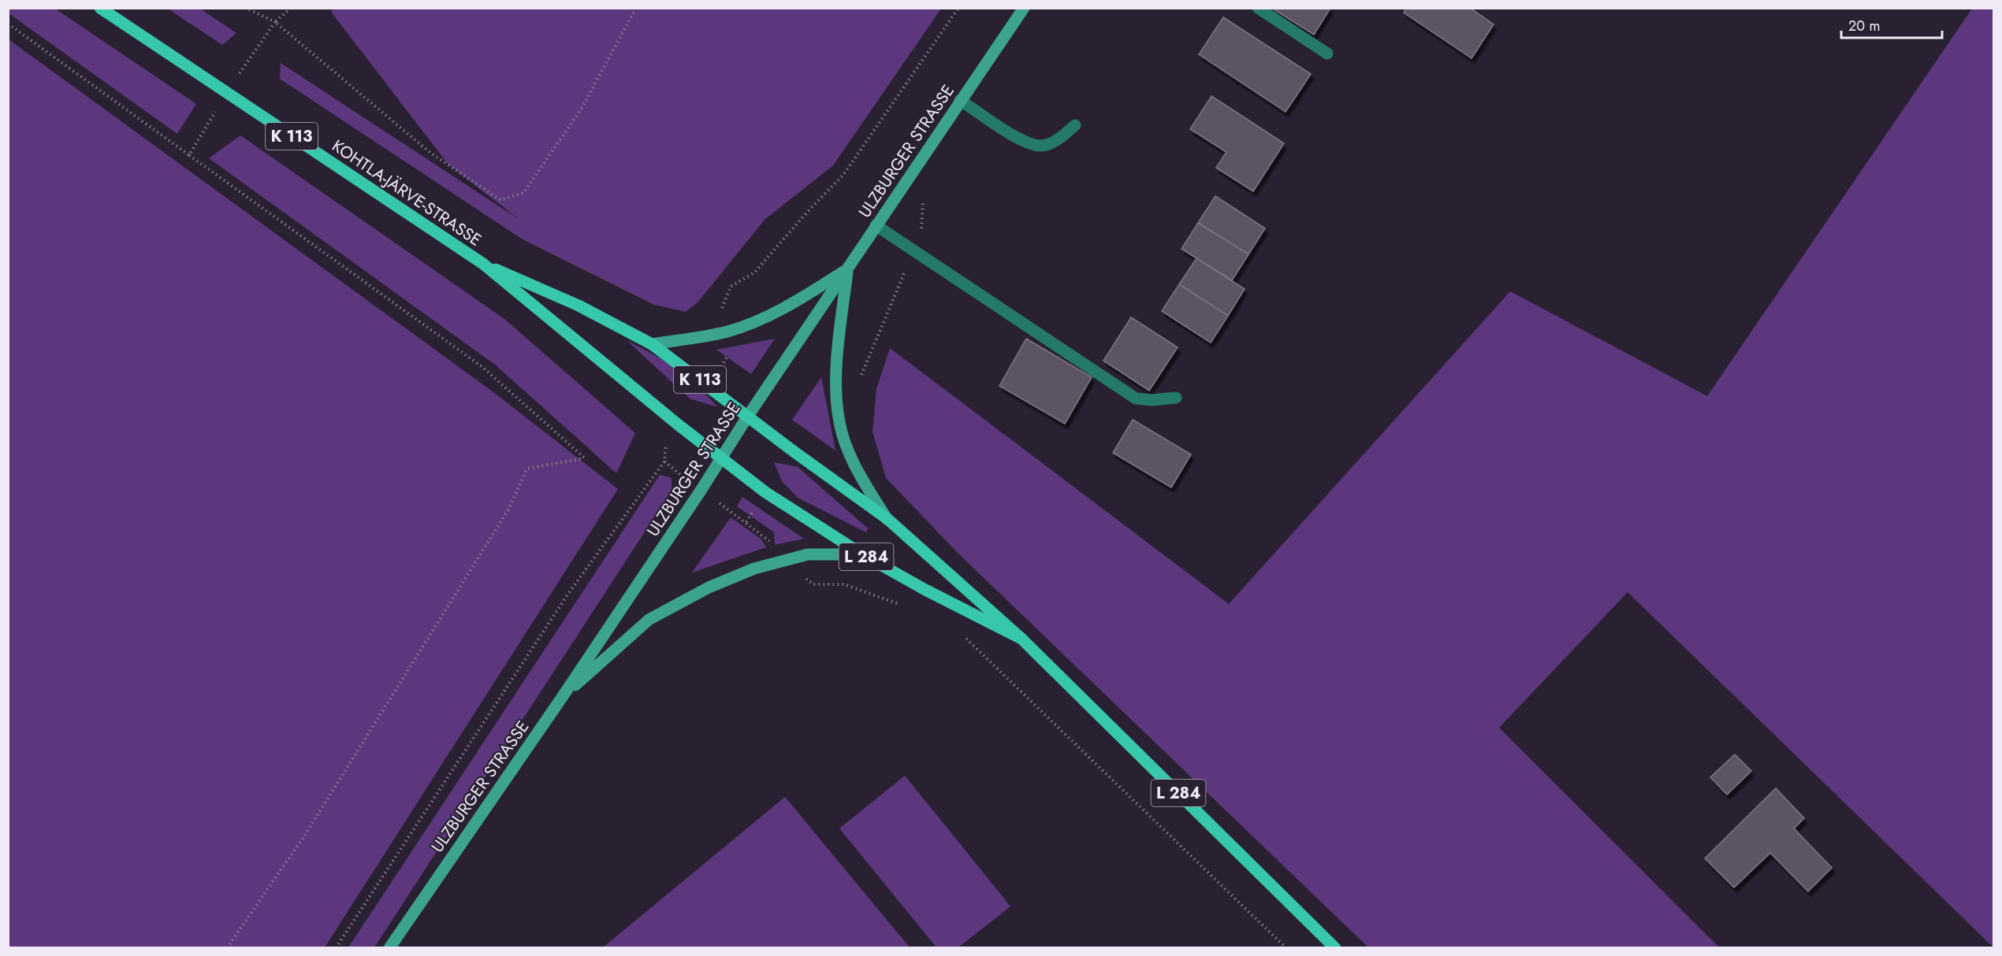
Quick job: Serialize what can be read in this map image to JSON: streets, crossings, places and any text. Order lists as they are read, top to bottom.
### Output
{
  "streets": {
    "main road": [
      "K 113",
      "ULZBURGER STRASSE",
      "KOHTLA-JÄRVE-STRASSE",
      "L 284"
    ]
  },
  "crossings": [
    ["ULZBURGER STRASSE", "KOHTLA-JÄRVE-STRASSE"],
    ["ULZBURGER STRASSE", "L 284"],
    ["KOHTLA-JÄRVE-STRASSE", "L 284"]
  ],
  "scale_bar": "20 m"
}
